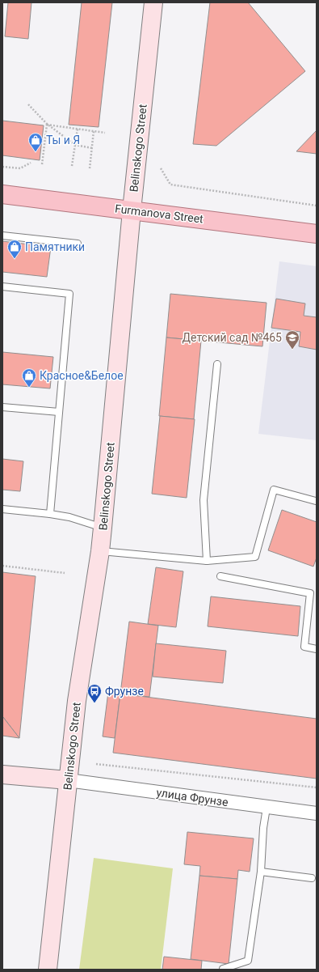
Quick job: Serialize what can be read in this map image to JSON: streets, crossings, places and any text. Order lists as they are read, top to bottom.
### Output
{
  "streets": {
    "main road": ["Belinskogo Street", "Furmanova Street"],
    "street": ["улица Фрунзе"]
  },
  "crossings": [
    ["Belinskogo Street", "Furmanova Street"],
    ["Belinskogo Street", "улица Фрунзе"]
  ],
  "places": {
    "shop": ["Ты и Я", "Памятники", "Красное&Белое"],
    "school or university": ["Детский сад №465"],
    "bus stop": ["Фрунзе"]
  }
}
